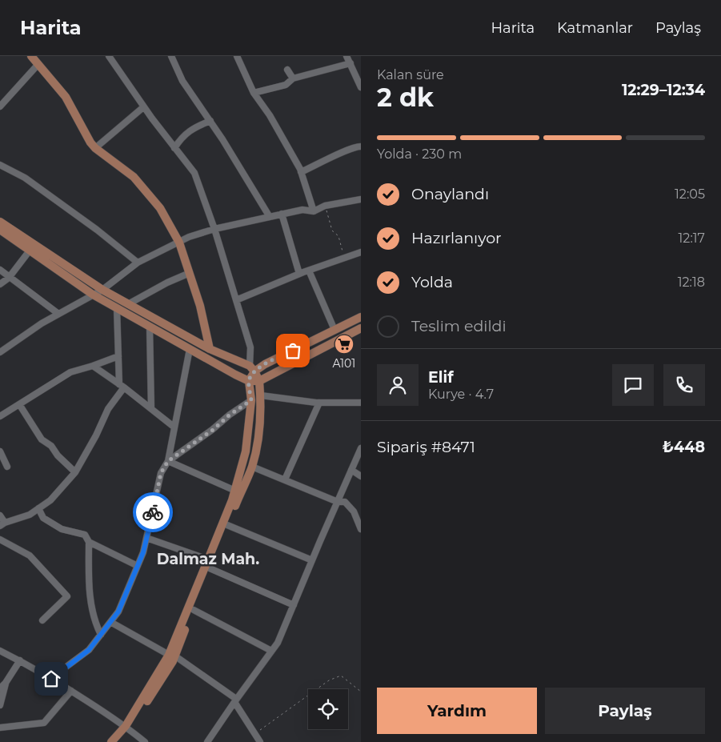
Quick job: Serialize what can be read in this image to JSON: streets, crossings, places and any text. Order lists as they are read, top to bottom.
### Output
{
  "districts": ["Dalmaz Mah."],
  "places": {
    "supermarket": ["A101"]
  },
  "page": {
    "header": "Harita",
    "nav": ["Harita", "Katmanlar", "Paylaş"],
    "heading": ["2 dk", "Kalan süre", "12:29–12:34"],
    "panel": [
      "Elif",
      "Kurye · 4.7",
      "Sipariş #8471",
      "₺448"
    ],
    "bar": "Yolda · 230 m",
    "list": [
      ["Onaylandı", "12:05"],
      ["Hazırlanıyor", "12:17"],
      ["Yolda", "12:18"],
      "Teslim edildi"
    ],
    "buttons": ["Yardım", "Paylaş"]
  }
}
